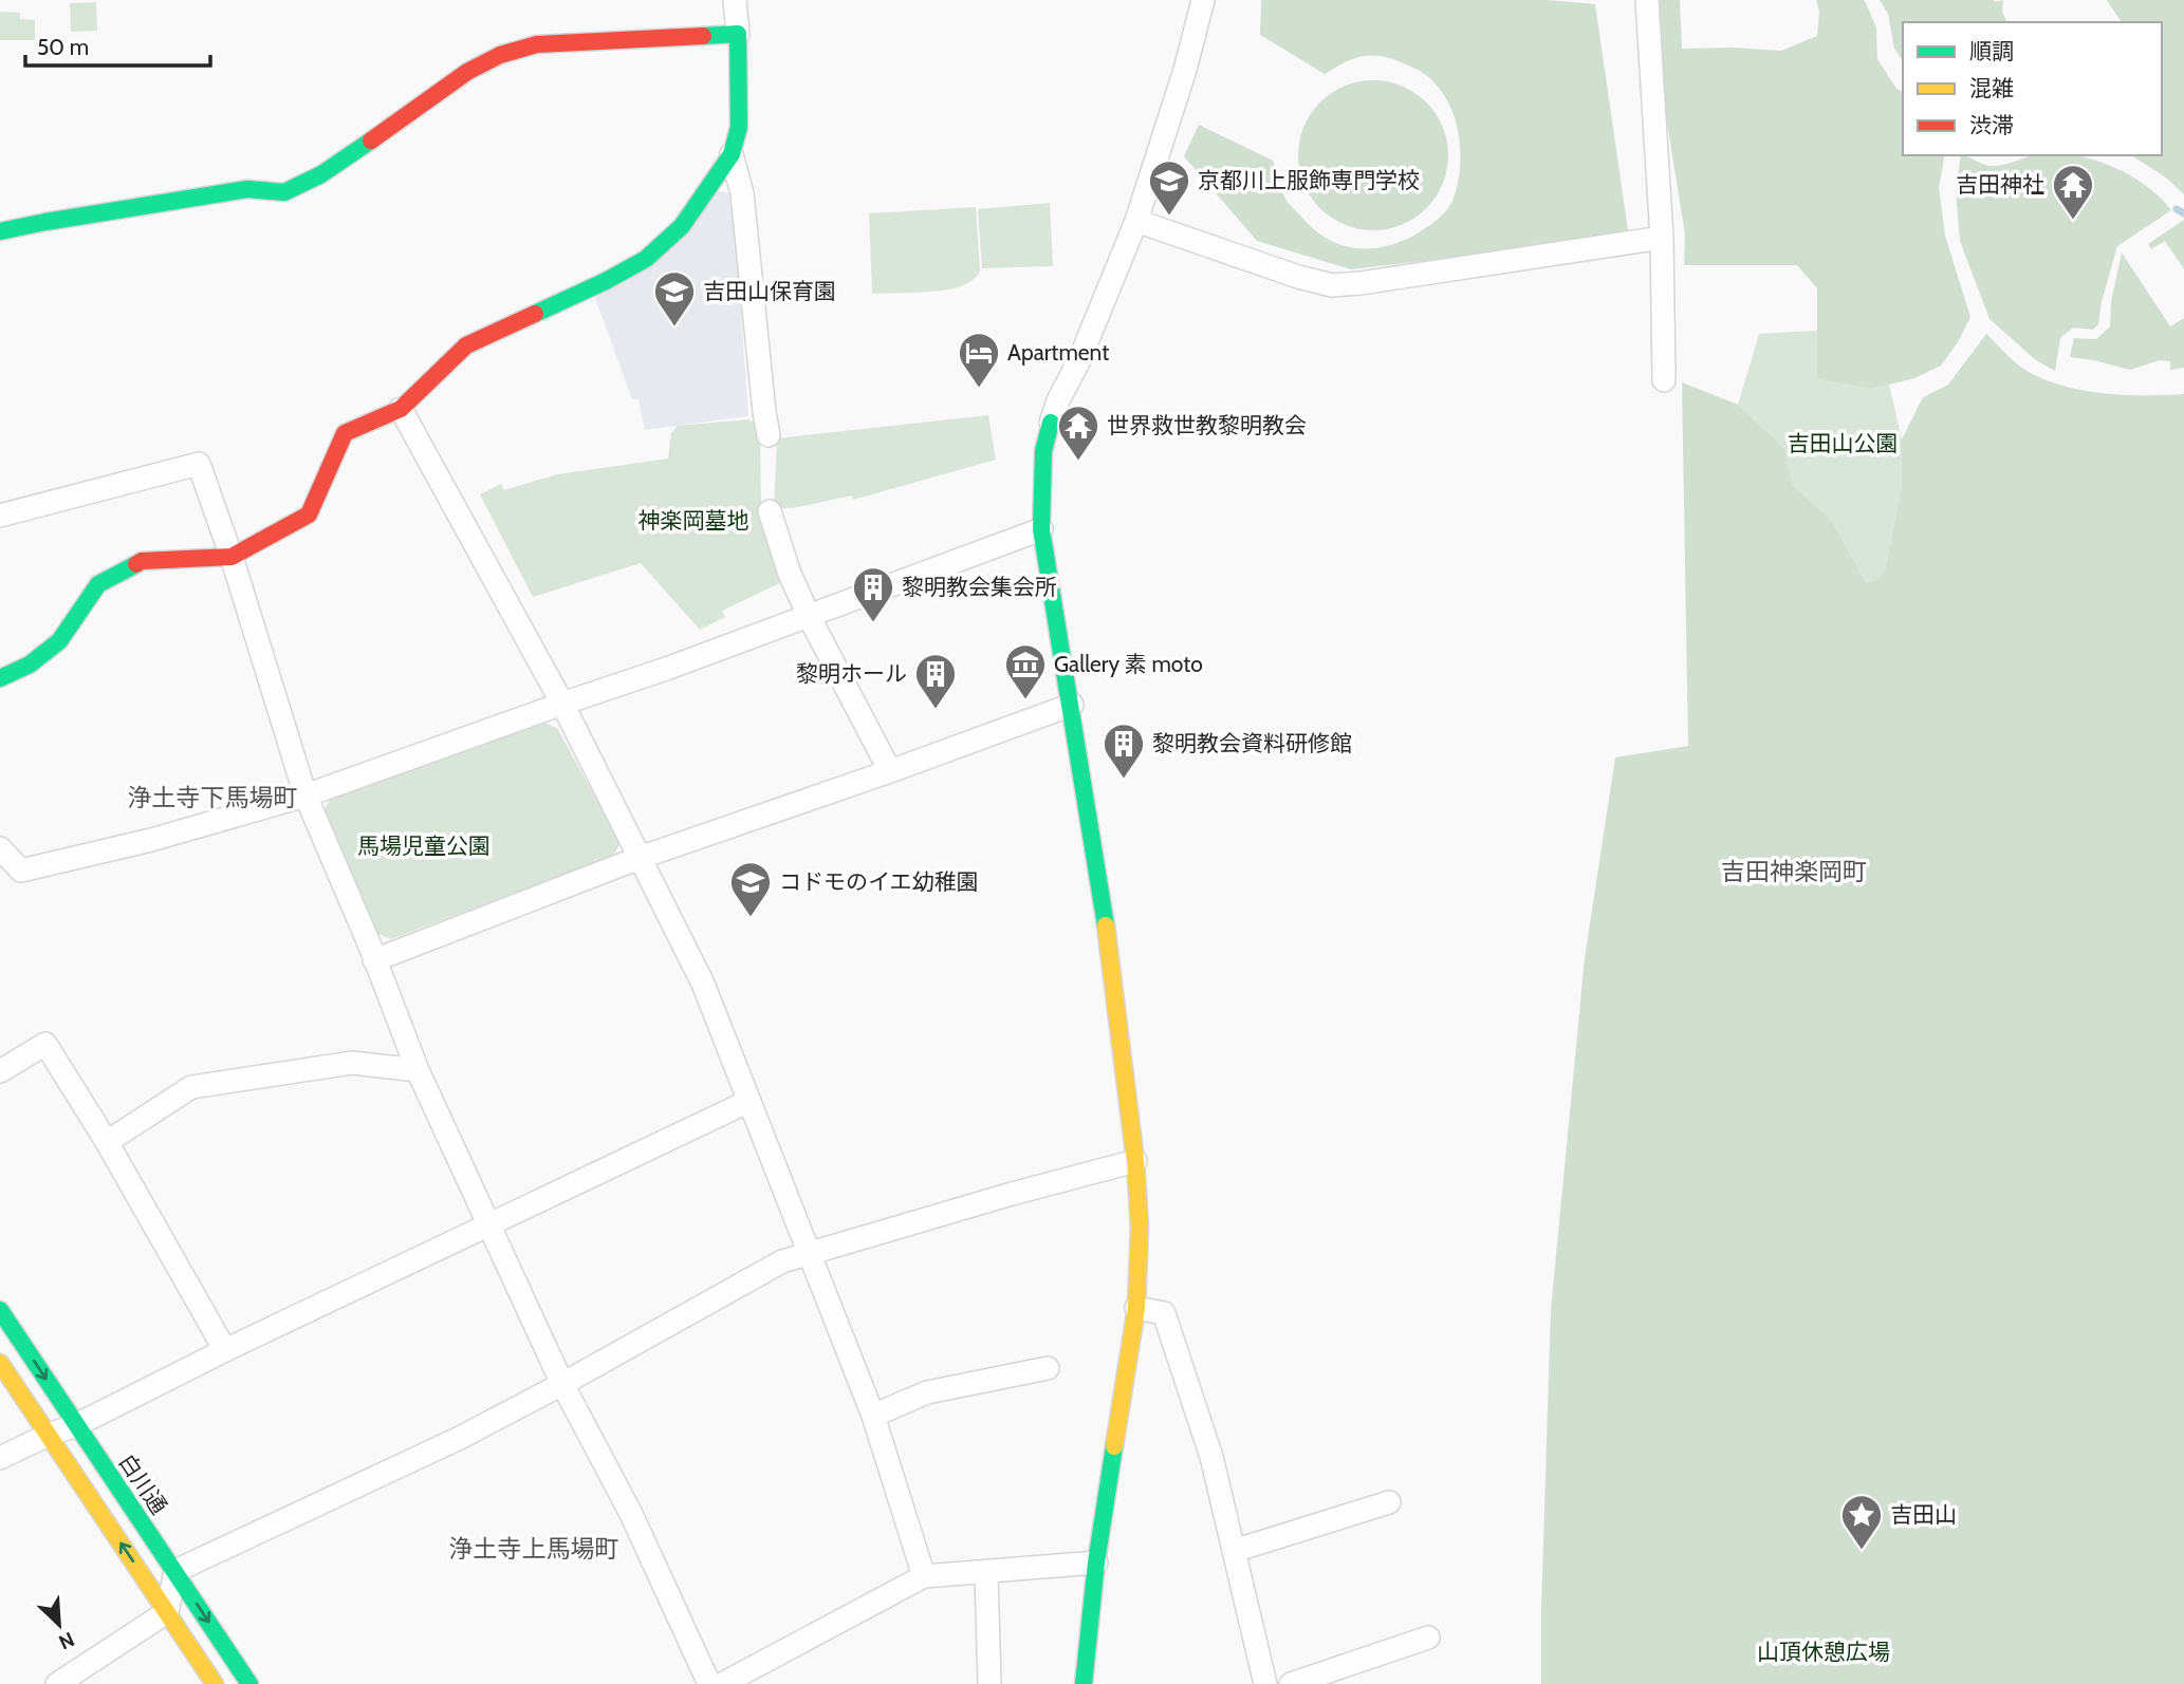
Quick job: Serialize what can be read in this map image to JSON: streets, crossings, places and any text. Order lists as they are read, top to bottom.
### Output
{
  "streets": {
    "street": ["白川通"]
  },
  "districts": ["浄土寺下馬場町", "吉田神楽岡町", "浄土寺上馬場町"],
  "parks": [
    "吉田山公園",
    "神楽岡墓地",
    "馬場児童公園",
    "山頂休憩広場"
  ],
  "places": {
    "school or university": ["京都川上服飾専門学校", "吉田山保育園", "コドモのイエ幼稚園"],
    "temple": ["吉田神社", "世界救世教黎明教会"],
    "hotel": ["Apartment"],
    "building": ["黎明教会集会所", "黎明ホール", "黎明教会資料研修館"],
    "museum": ["Gallery 素 moto"],
    "place": ["吉田山"]
  },
  "legend": ["順調", "混雑", "渋滞"],
  "scale_bar": "50 m",
  "north": "bottom right"
}
